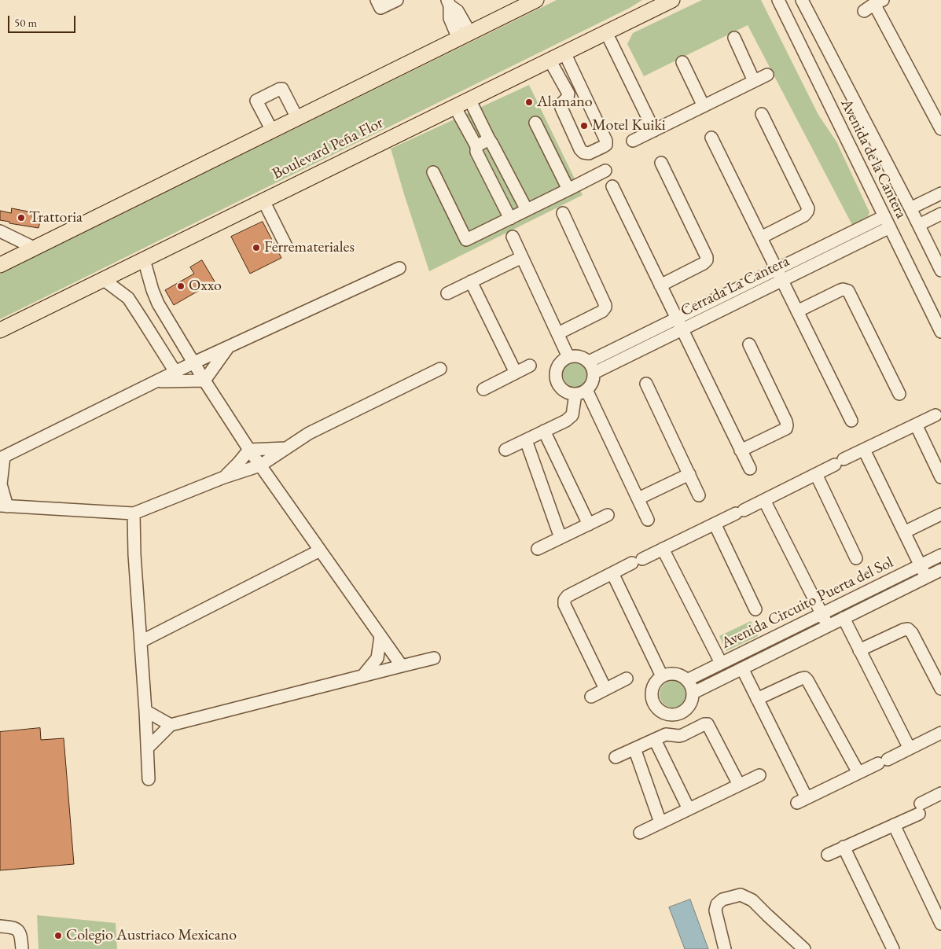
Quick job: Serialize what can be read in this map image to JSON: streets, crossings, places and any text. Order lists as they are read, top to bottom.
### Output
{
  "streets": {
    "main road": ["Boulevard Peña Flor"],
    "street": ["Avenida de la Cantera", "Cerrada La Cantera", "Avenida Circuito Puerta del Sol"]
  },
  "crossings": [
    ["Avenida de la Cantera", "Cerrada La Cantera"]
  ],
  "places": [
    "Alamano",
    "Motel Kuiki",
    "Trattoria",
    "Ferremateriales",
    "Oxxo",
    "Colegio Austriaco Mexicano"
  ],
  "scale_bar": "50 m"
}
